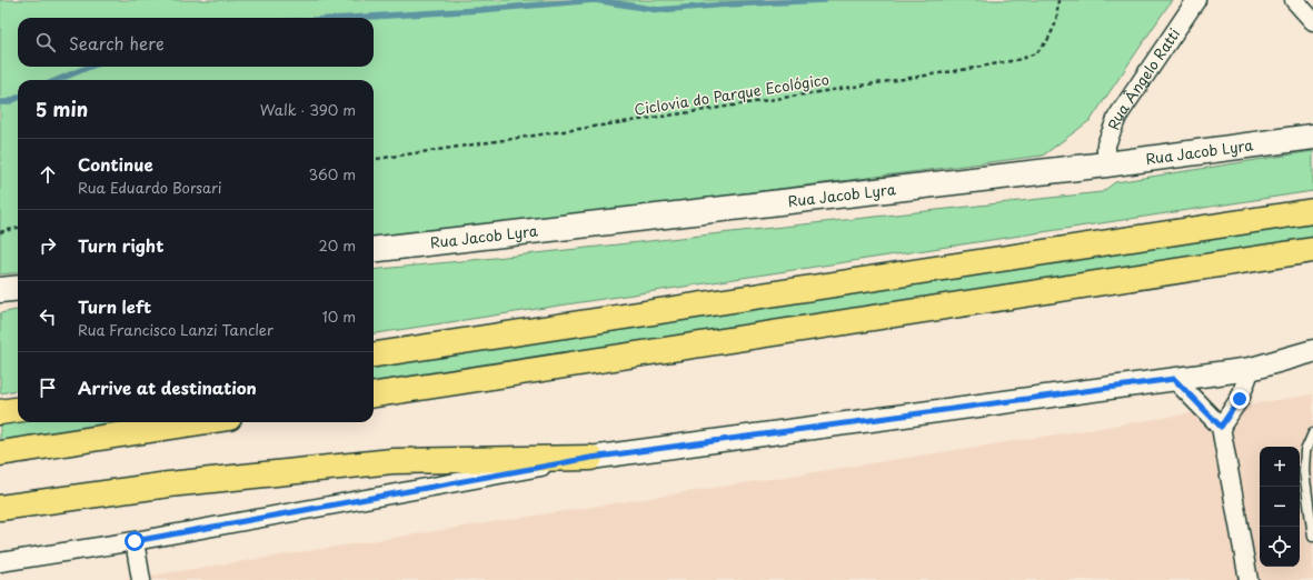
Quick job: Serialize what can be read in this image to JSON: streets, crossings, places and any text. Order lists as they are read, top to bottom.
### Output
{
  "streets": {
    "main road": ["Rua Jacob Lyra"],
    "street": ["Rua Ângelo Ratti"],
    "path": ["Ciclovia do Parque Ecológico"]
  },
  "crossings": [
    ["Rua Ângelo Ratti", "Rua Jacob Lyra"]
  ],
  "page": {
    "search": "Search here",
    "heading": ["5 min", "Walk · 390 m"],
    "list": [
      ["Continue", "Rua Eduardo Borsari", "360 m"],
      ["Turn right", "20 m"],
      ["Turn left", "Rua Francisco Lanzi Tancler", "10 m"],
      "Arrive at destination"
    ],
    "map_buttons": ["+", "−"]
  }
}
